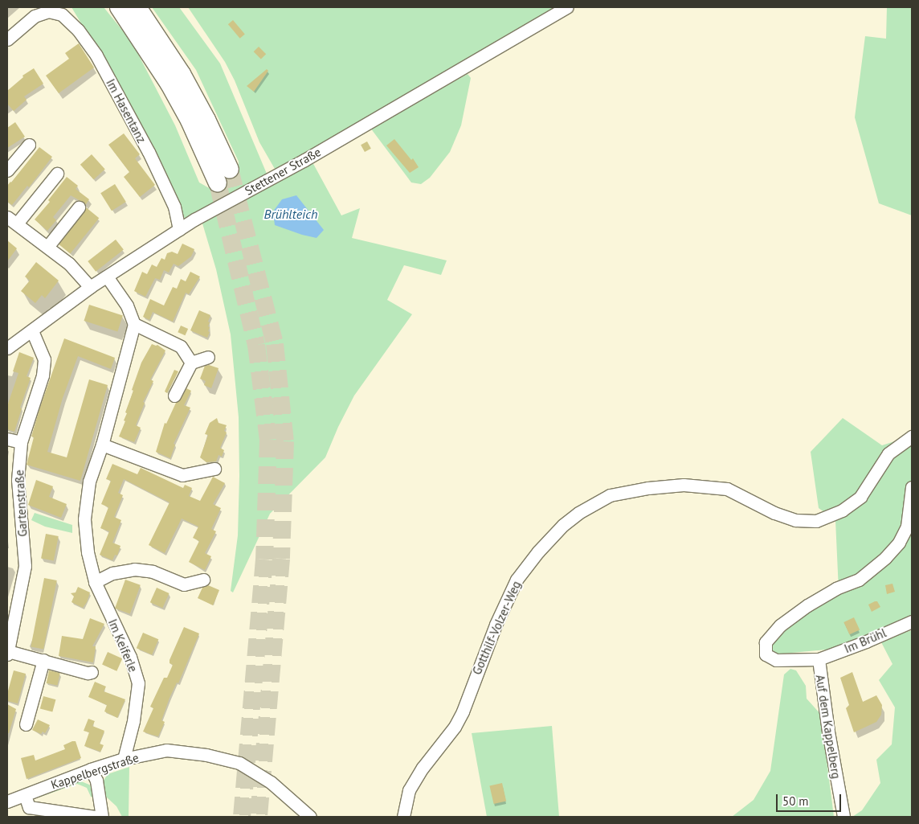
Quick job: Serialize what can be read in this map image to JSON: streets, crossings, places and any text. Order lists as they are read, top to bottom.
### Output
{
  "streets": {
    "street": [
      "Im Hasentanz",
      "Stettener Straße",
      "Gartenstraße",
      "Gotthilf-Volzer-Weg",
      "Im Brühl",
      "Im Keiferle",
      "Auf dem Kappelberg",
      "Kappelbergstraße"
    ]
  },
  "crossings": [
    ["Im Hasentanz", "Stettener Straße"],
    ["Stettener Straße", "Gartenstraße"],
    ["Im Brühl", "Auf dem Kappelberg"],
    ["Im Keiferle", "Kappelbergstraße"]
  ],
  "water": ["Brühlteich"],
  "scale_bar": "50 m"
}
